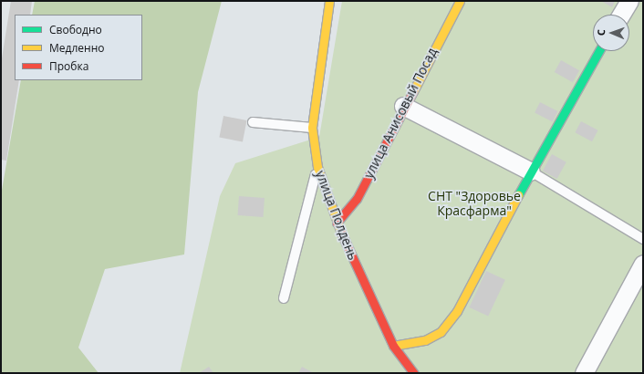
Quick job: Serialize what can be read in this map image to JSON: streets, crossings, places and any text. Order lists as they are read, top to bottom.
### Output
{
  "streets": {
    "street": ["улица Анисовый Посад", "улица Полдень"]
  },
  "crossings": [
    ["улица Анисовый Посад", "улица Полдень"]
  ],
  "parks": ["СНТ \"Здоровье Красфарма\""],
  "legend": ["Свободно", "Медленно", "Пробка"],
  "north": "left"
}
